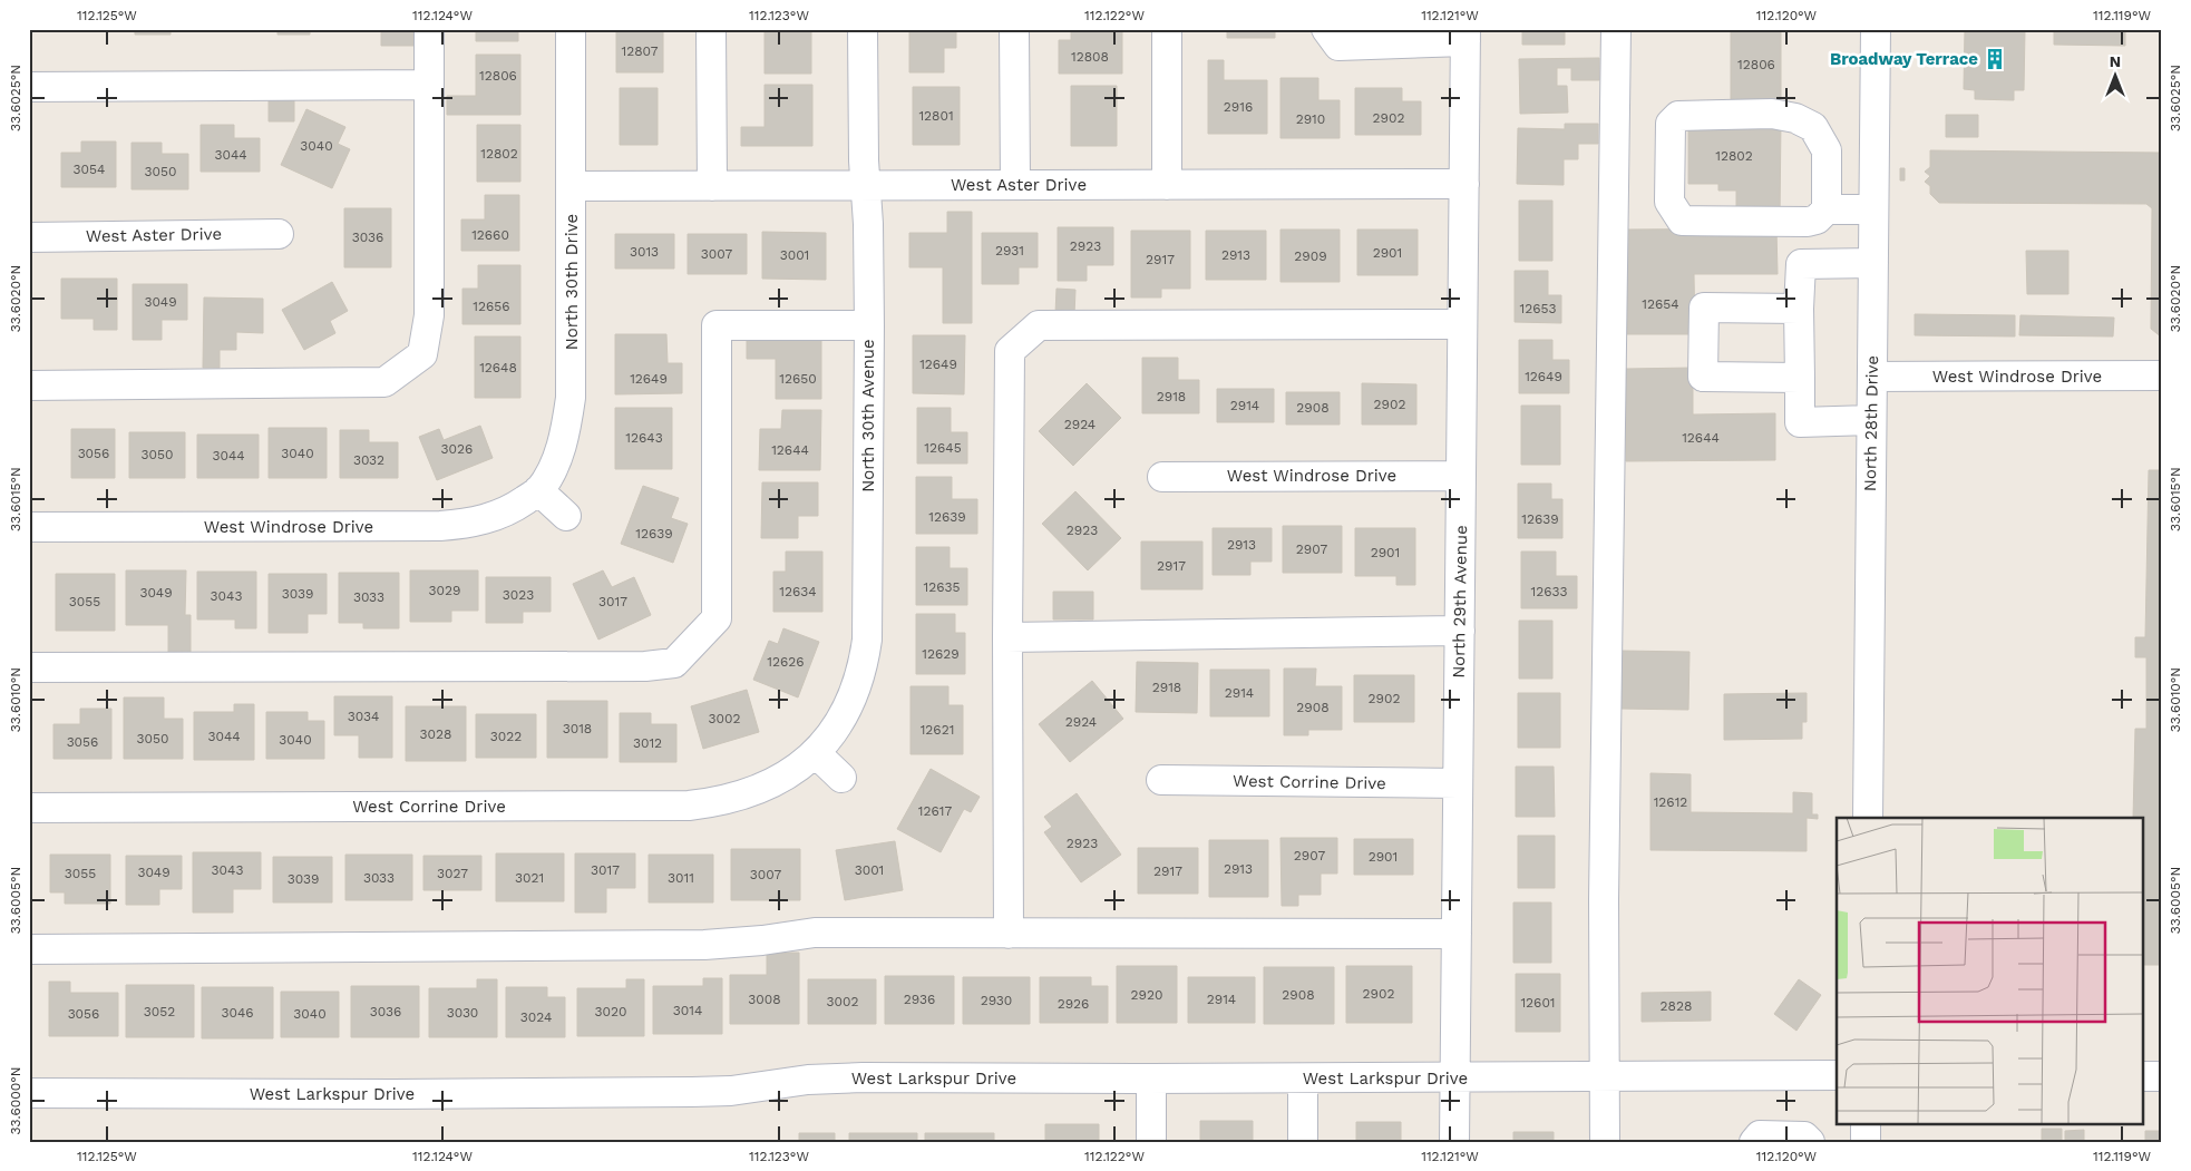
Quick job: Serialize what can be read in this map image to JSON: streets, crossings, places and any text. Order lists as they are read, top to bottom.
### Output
{
  "streets": {
    "street": [
      "West Aster Drive",
      "North 30th Drive",
      "West Windrose Drive",
      "North 30th Avenue",
      "North 28th Drive",
      "North 29th Avenue",
      "West Corrine Drive",
      "West Larkspur Drive"
    ]
  },
  "crossings": [
    ["West Aster Drive", "North 30th Drive"],
    ["West Aster Drive", "North 30th Avenue"],
    ["West Aster Drive", "North 29th Avenue"],
    ["North 30th Drive", "West Windrose Drive"],
    ["West Windrose Drive", "North 28th Drive"],
    ["West Windrose Drive", "North 29th Avenue"],
    ["North 30th Avenue", "West Corrine Drive"],
    ["North 29th Avenue", "West Corrine Drive"],
    ["North 29th Avenue", "West Larkspur Drive"]
  ],
  "places": {
    "building": ["Broadway Terrace"]
  },
  "house_numbers": [
    "12807",
    "12808",
    "12806",
    "12806",
    "2916",
    "12801",
    "2902",
    "2910",
    "3040",
    "12802",
    "3044",
    "12802",
    "3054",
    "3050",
    "12660",
    "3036",
    "2923",
    "2931",
    "3013",
    "2901",
    "3007",
    "3001",
    "2913",
    "2909",
    "2917",
    "3049",
    "12654",
    "12656",
    "12653",
    "12649",
    "12648",
    "12649",
    "12649",
    "12650",
    "2918",
    "2902",
    "2914",
    "2908",
    "2924",
    "12643",
    "12644",
    "12645",
    "3026",
    "12644",
    "3056",
    "3040",
    "3050",
    "3044",
    "3032",
    "12639",
    "12639",
    "2923",
    "12639",
    "2913",
    "2907",
    "2901",
    "2917",
    "12635",
    "3029",
    "12634",
    "12633",
    "3049",
    "3039",
    "3023",
    "3043",
    "3033",
    "3055",
    "3017",
    "12629",
    "12626",
    "2918",
    "2914",
    "2902",
    "2908",
    "3034",
    "3002",
    "2924",
    "3018",
    "12621",
    "3028",
    "3044",
    "3022",
    "3050",
    "3040",
    "3056",
    "3012",
    "12612",
    "12617",
    "2923",
    "2907",
    "2901",
    "2913",
    "3043",
    "3017",
    "3001",
    "2917",
    "3049",
    "3055",
    "3027",
    "3007",
    "3033",
    "3021",
    "3011",
    "3039",
    "2902",
    "2920",
    "2908",
    "3008",
    "2936",
    "2914",
    "2930",
    "3002",
    "12601",
    "2926",
    "2828",
    "3014",
    "3052",
    "3036",
    "3020",
    "3046",
    "3030",
    "3056",
    "3040",
    "3024"
  ],
  "north": "top",
  "coordinates": [
    "112.125°W",
    "112.124°W",
    "112.123°W",
    "112.122°W",
    "112.121°W",
    "112.120°W",
    "112.119°W",
    "33.6025°N",
    "33.6020°N",
    "33.6015°N",
    "33.6010°N",
    "33.6005°N",
    "33.6000°N"
  ]
}
